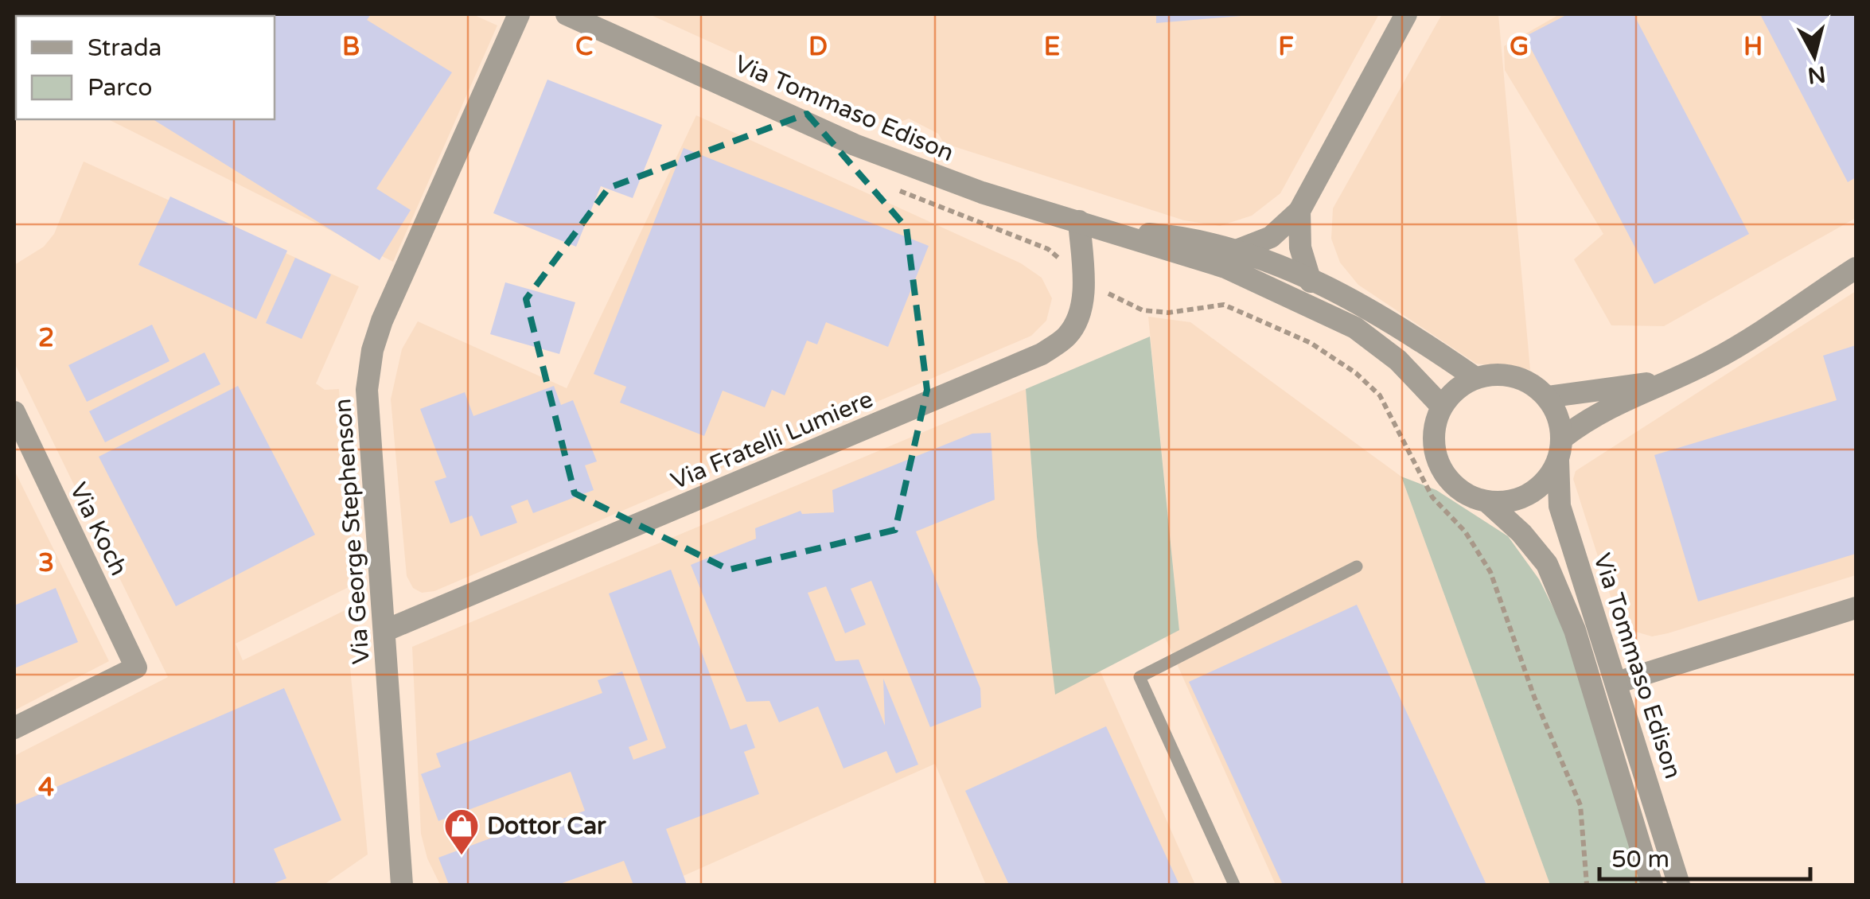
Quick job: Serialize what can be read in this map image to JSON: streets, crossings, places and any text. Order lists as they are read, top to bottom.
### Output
{
  "streets": {
    "street": [
      "Via Tommaso Edison",
      "Via Fratelli Lumiere",
      "Via Koch",
      "Via George Stephenson"
    ]
  },
  "crossings": [
    ["Via Tommaso Edison", "Via Fratelli Lumiere"],
    ["Via Fratelli Lumiere", "Via George Stephenson"]
  ],
  "places": {
    "shop": ["Dottor Car"]
  },
  "legend": ["Strada", "Parco"],
  "scale_bar": "50 m",
  "north": "bottom",
  "grid": {
    "columns": [
      "B",
      "C",
      "D",
      "E",
      "F",
      "G",
      "H"
    ],
    "rows": ["2", "3", "4"]
  }
}
